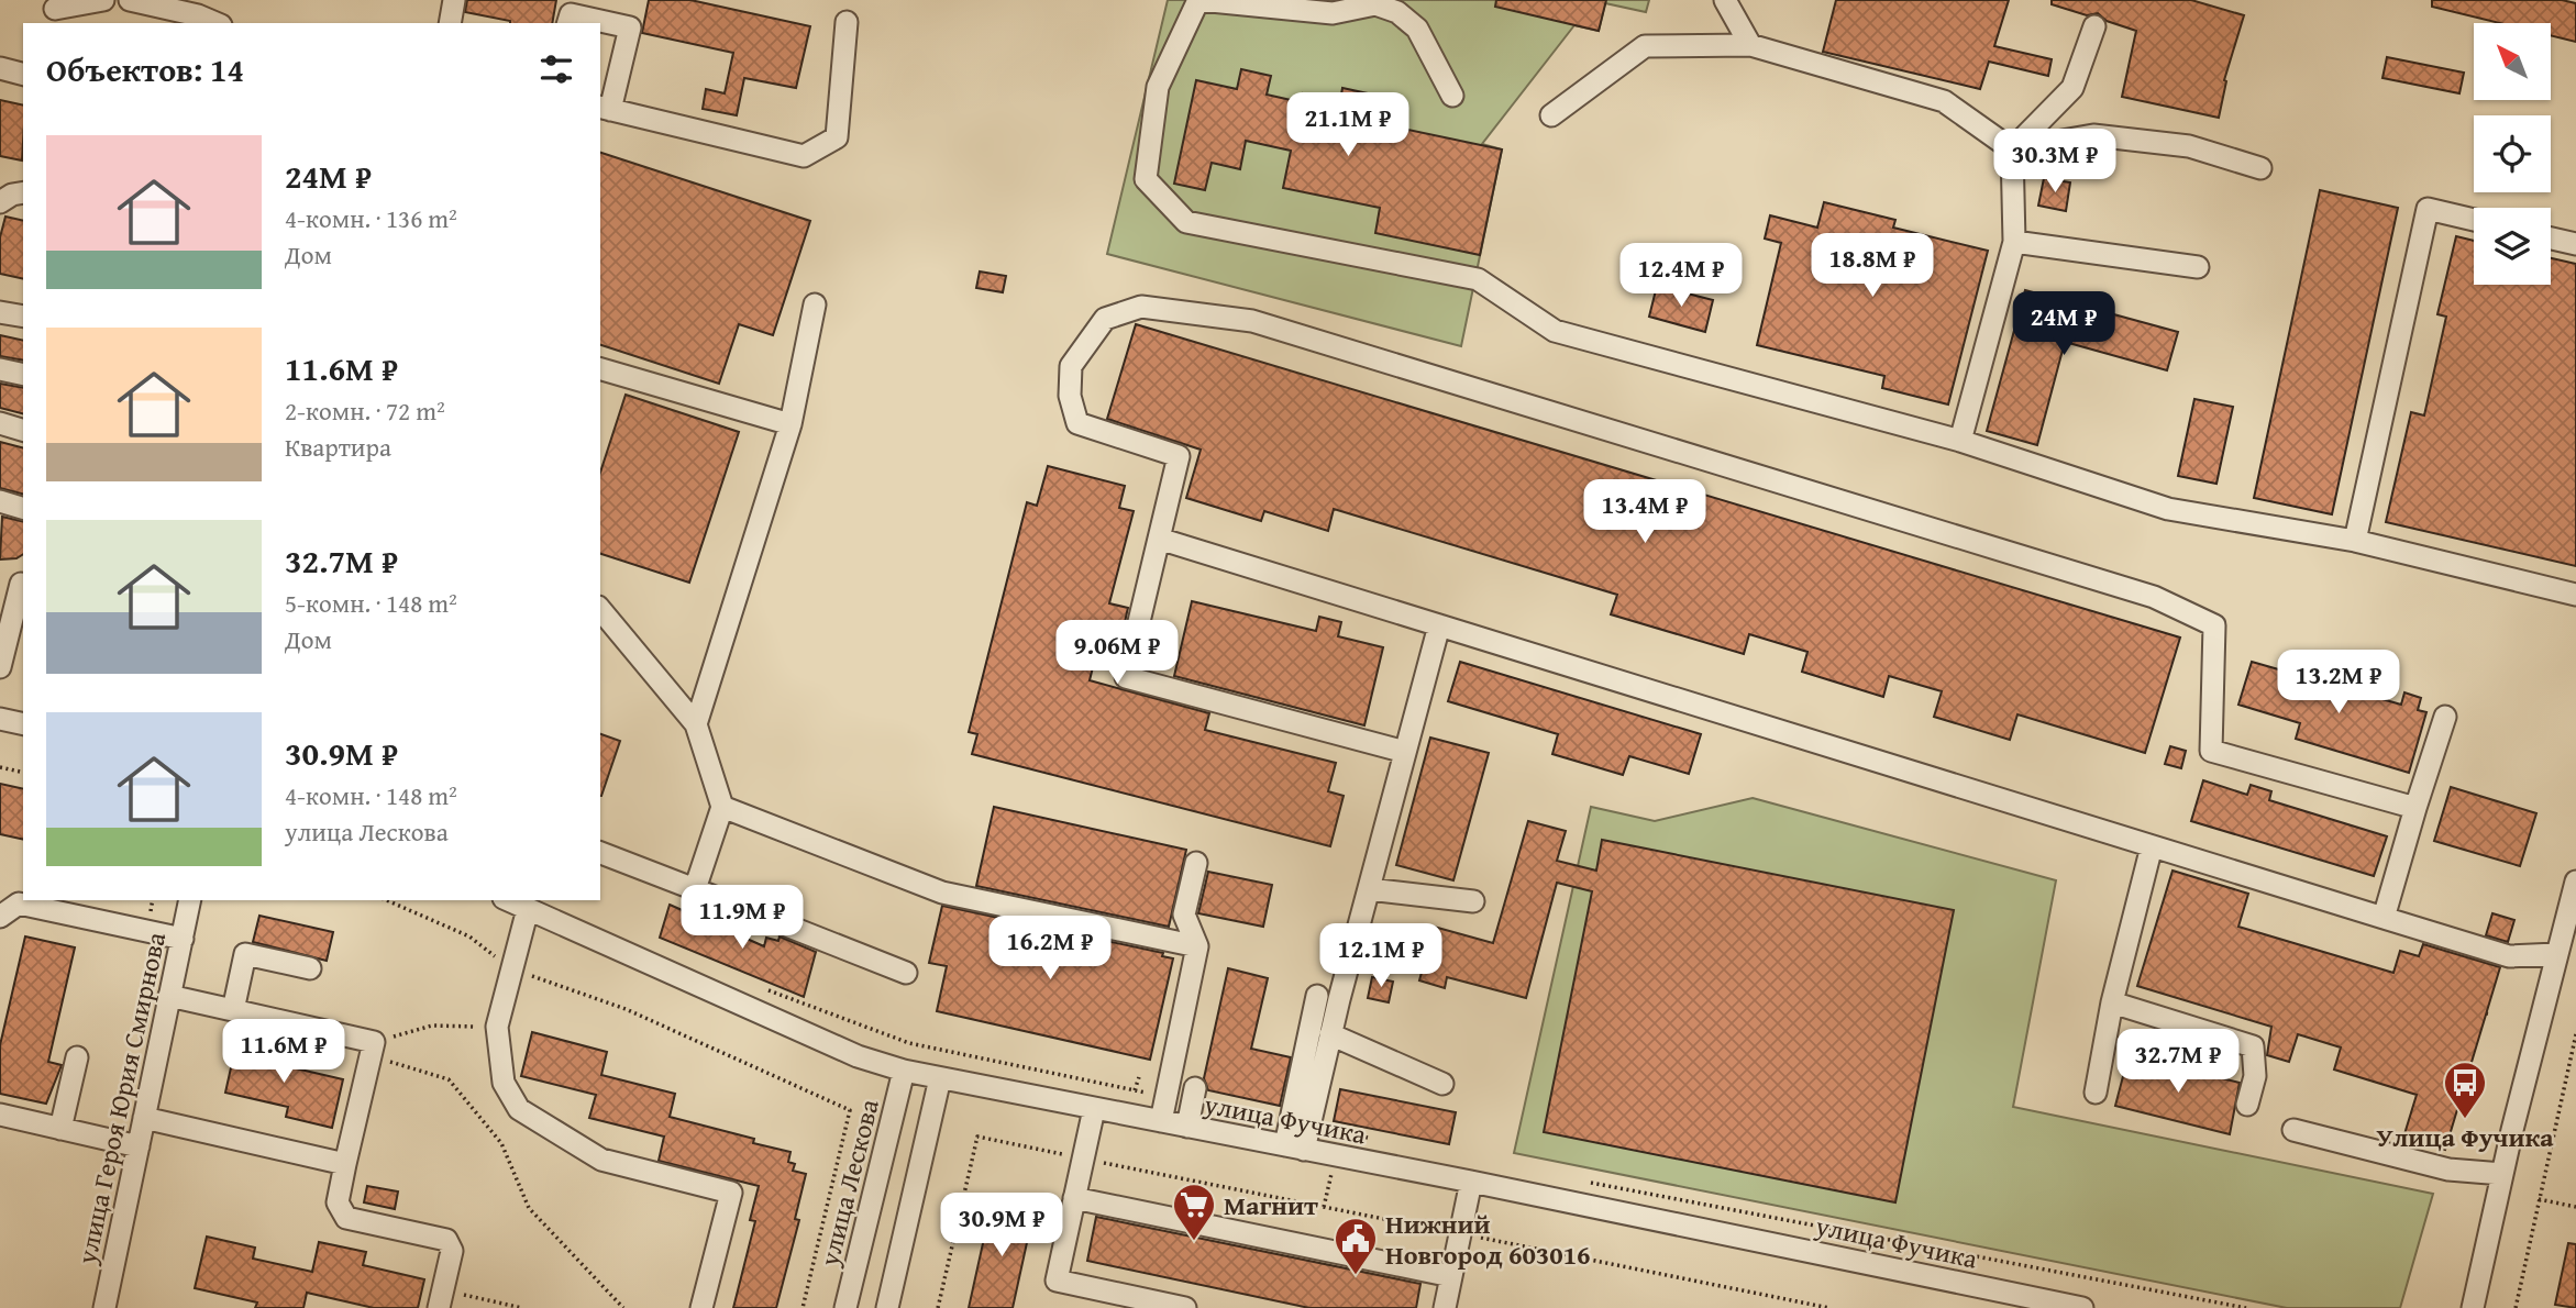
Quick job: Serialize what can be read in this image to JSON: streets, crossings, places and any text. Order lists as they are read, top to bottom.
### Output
{
  "streets": {
    "street": ["улица Героя Юрия Смирнова", "улица Фучика", "улица Лескова"]
  },
  "crossings": [
    ["улица Фучика", "улица Лескова"]
  ],
  "places": {
    "bus stop": ["Улица Фучика"],
    "supermarket": ["Магнит"],
    "public building": ["Нижний Новгород 603016"]
  },
  "north": "top left",
  "page": {
    "heading": "Объектов: 14",
    "price": [
      "21.1M ₽",
      "30.3M ₽",
      "18.8M ₽",
      "12.4M ₽",
      "24M ₽",
      "13.4M ₽",
      "9.06M ₽",
      "13.2M ₽",
      "11.9M ₽",
      "16.2M ₽",
      "12.1M ₽",
      "11.6M ₽",
      "32.7M ₽",
      "30.9M ₽"
    ],
    "list": [
      {
        "name": "24M ₽",
        "note": "4-комн. · 136 m² · Дом"
      },
      {
        "name": "11.6M ₽",
        "note": "2-комн. · 72 m² · Квартира"
      },
      {
        "name": "32.7M ₽",
        "note": "5-комн. · 148 m² · Дом"
      },
      {
        "name": "30.9M ₽",
        "note": "4-комн. · 148 m² · улица Лескова"
      }
    ]
  }
}
